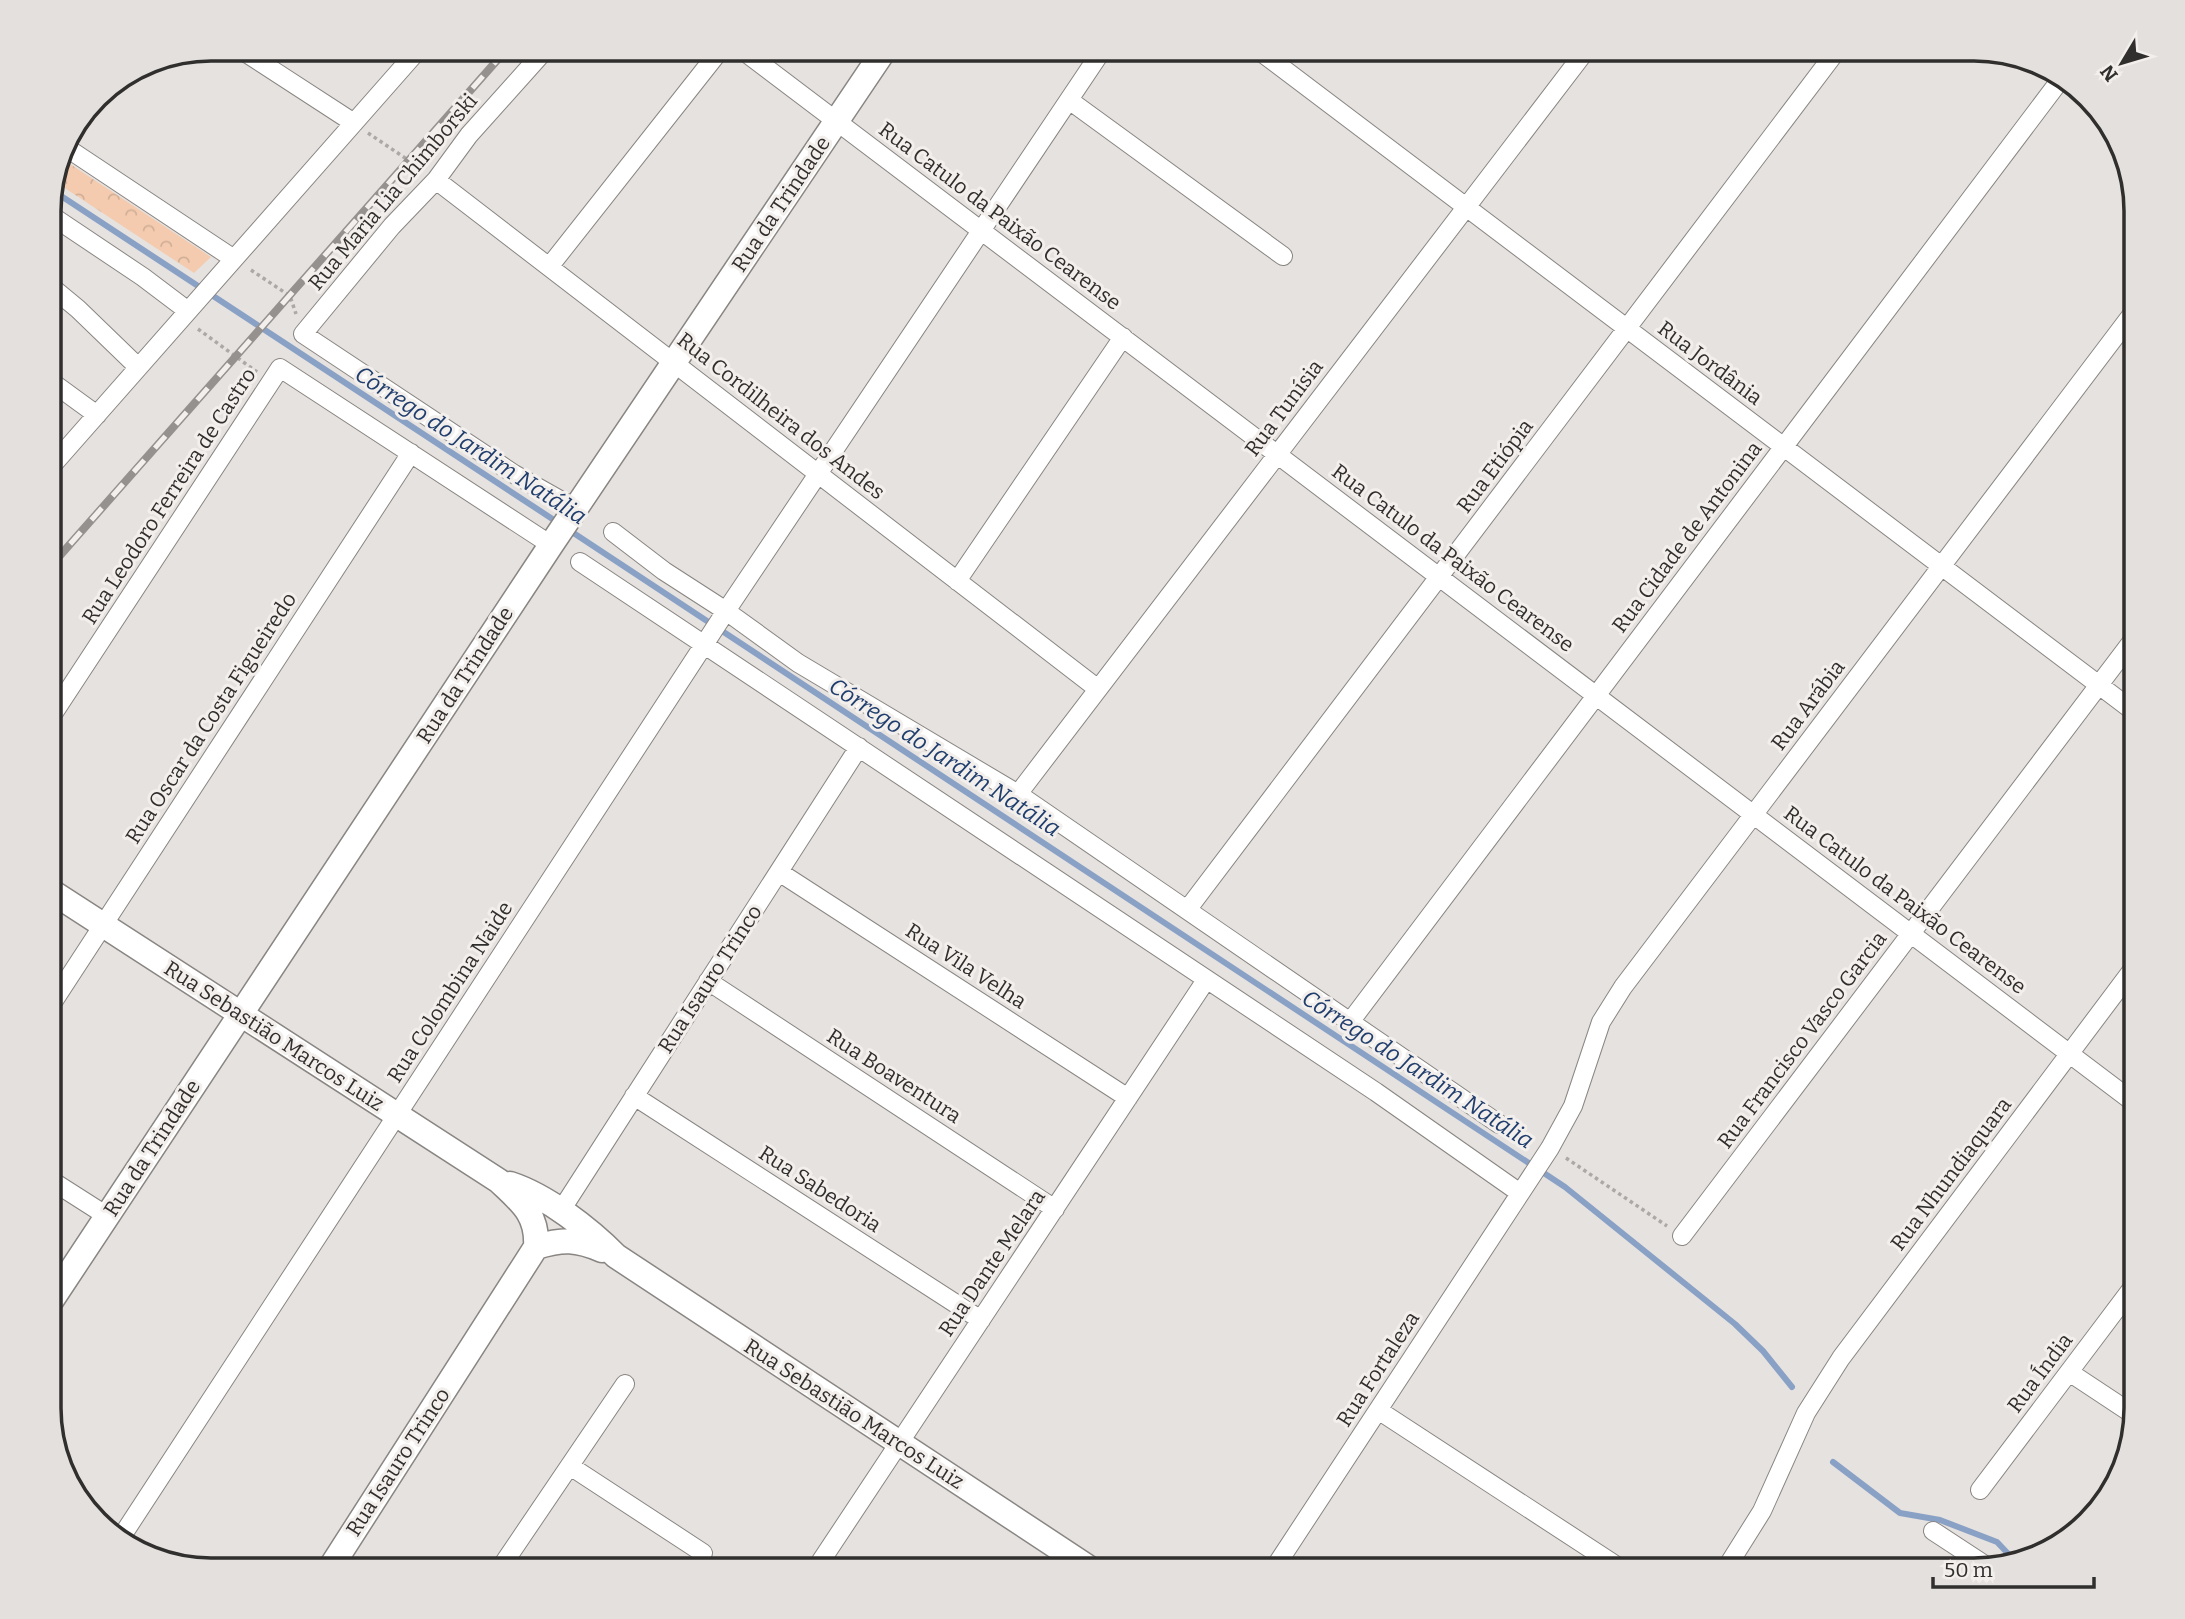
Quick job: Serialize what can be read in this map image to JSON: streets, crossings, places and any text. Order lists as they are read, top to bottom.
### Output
{
  "streets": {
    "main road": ["Rua da Trindade", "Rua Isauro Trinco", "Rua Sebastião Marcos Luiz"],
    "street": [
      "Rua Maria Lia Chimborski",
      "Rua Catulo da Paixão Cearense",
      "Rua Jordânia",
      "Rua Tunísia",
      "Rua Cordilheira dos Andes",
      "Rua Etiópia",
      "Rua Leodoro Ferreira de Castro",
      "Rua Cidade de Antonina",
      "Rua Arábia",
      "Rua Oscar da Costa Figueiredo",
      "Rua Vila Velha",
      "Rua Colombina Naide",
      "Rua Francisco Vasco Garcia",
      "Rua Boaventura",
      "Rua Nhundiaquara",
      "Rua Sabedoria",
      "Rua Dante Melara",
      "Rua Fortaleza",
      "Rua Índia"
    ]
  },
  "crossings": [
    ["Rua Maria Lia Chimborski", "Rua Cordilheira dos Andes"],
    ["Rua da Trindade", "Rua Catulo da Paixão Cearense"],
    ["Rua da Trindade", "Rua Cordilheira dos Andes"],
    ["Rua da Trindade", "Rua Sebastião Marcos Luiz"],
    ["Rua Catulo da Paixão Cearense", "Rua Tunísia"],
    ["Rua Catulo da Paixão Cearense", "Rua Etiópia"],
    ["Rua Catulo da Paixão Cearense", "Rua Cidade de Antonina"],
    ["Rua Catulo da Paixão Cearense", "Rua Arábia"],
    ["Rua Catulo da Paixão Cearense", "Rua Colombina Naide"],
    ["Rua Catulo da Paixão Cearense", "Rua Francisco Vasco Garcia"],
    ["Rua Catulo da Paixão Cearense", "Rua Nhundiaquara"],
    ["Rua Jordânia", "Rua Tunísia"],
    ["Rua Jordânia", "Rua Etiópia"],
    ["Rua Jordânia", "Rua Cidade de Antonina"],
    ["Rua Jordânia", "Rua Arábia"],
    ["Rua Jordânia", "Rua Francisco Vasco Garcia"],
    ["Rua Tunísia", "Rua Cordilheira dos Andes"],
    ["Rua Cordilheira dos Andes", "Rua Colombina Naide"],
    ["Rua Arábia", "Rua Fortaleza"],
    ["Rua Oscar da Costa Figueiredo", "Rua Sebastião Marcos Luiz"],
    ["Rua Vila Velha", "Rua Isauro Trinco"],
    ["Rua Vila Velha", "Rua Dante Melara"],
    ["Rua Isauro Trinco", "Rua Sebastião Marcos Luiz"],
    ["Rua Isauro Trinco", "Rua Boaventura"],
    ["Rua Isauro Trinco", "Rua Sabedoria"],
    ["Rua Colombina Naide", "Rua Sebastião Marcos Luiz"],
    ["Rua Sebastião Marcos Luiz", "Rua Dante Melara"],
    ["Rua Boaventura", "Rua Dante Melara"],
    ["Rua Sabedoria", "Rua Dante Melara"]
  ],
  "water": ["Córrego do Jardim Natália"],
  "scale_bar": "50 m",
  "north": "bottom left"
}
